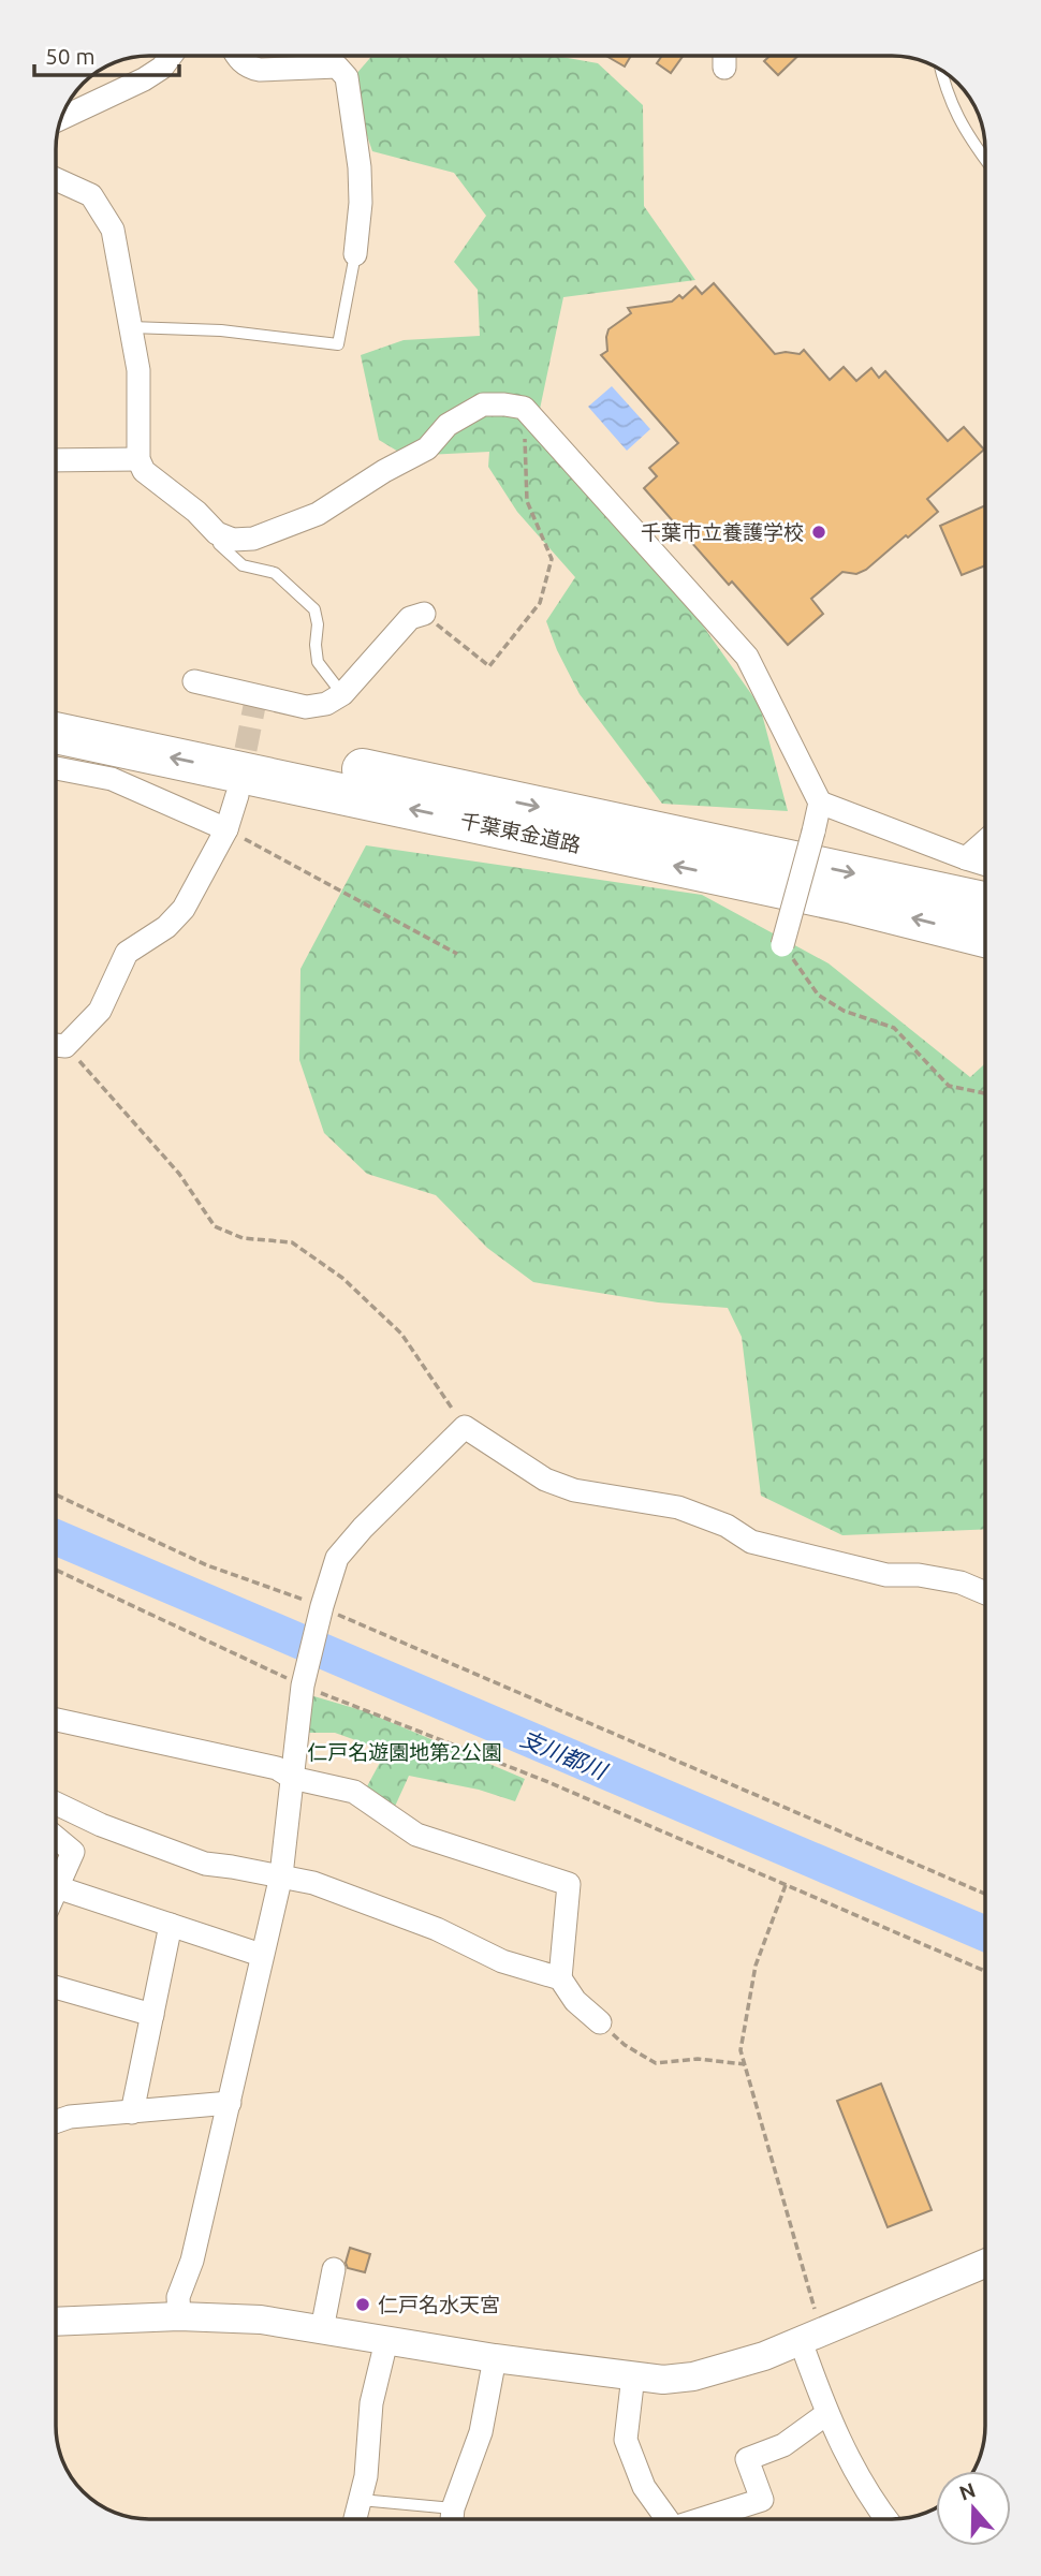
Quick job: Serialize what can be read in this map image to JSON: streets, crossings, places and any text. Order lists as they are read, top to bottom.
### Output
{
  "streets": {
    "highway": ["千葉東金道路"]
  },
  "water": ["支川都川"],
  "parks": ["仁戸名遊園地第2公園"],
  "places": ["千葉市立養護学校", "仁戸名水天宮"],
  "scale_bar": "50 m",
  "north": "top"
}
